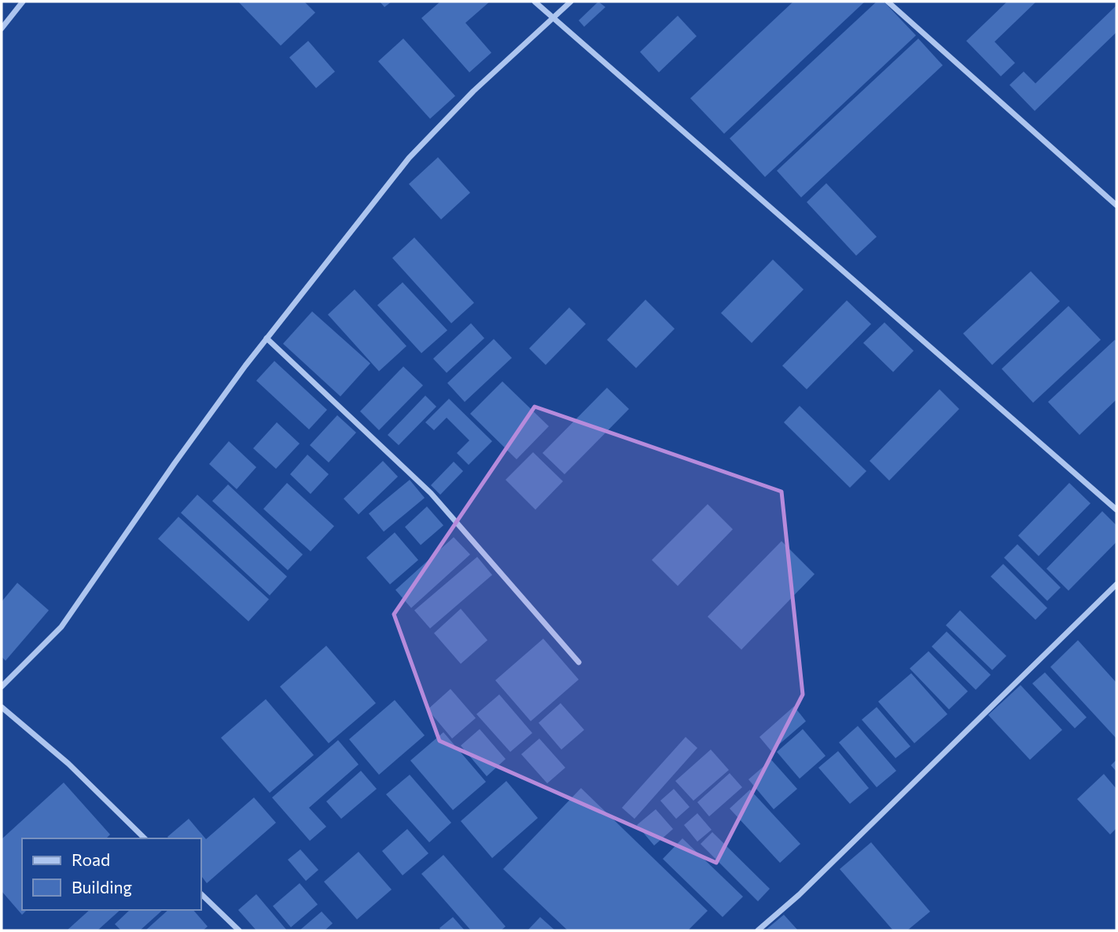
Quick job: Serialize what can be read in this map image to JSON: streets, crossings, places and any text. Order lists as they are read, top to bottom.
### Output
{
  "legend": ["Road", "Building"]
}
